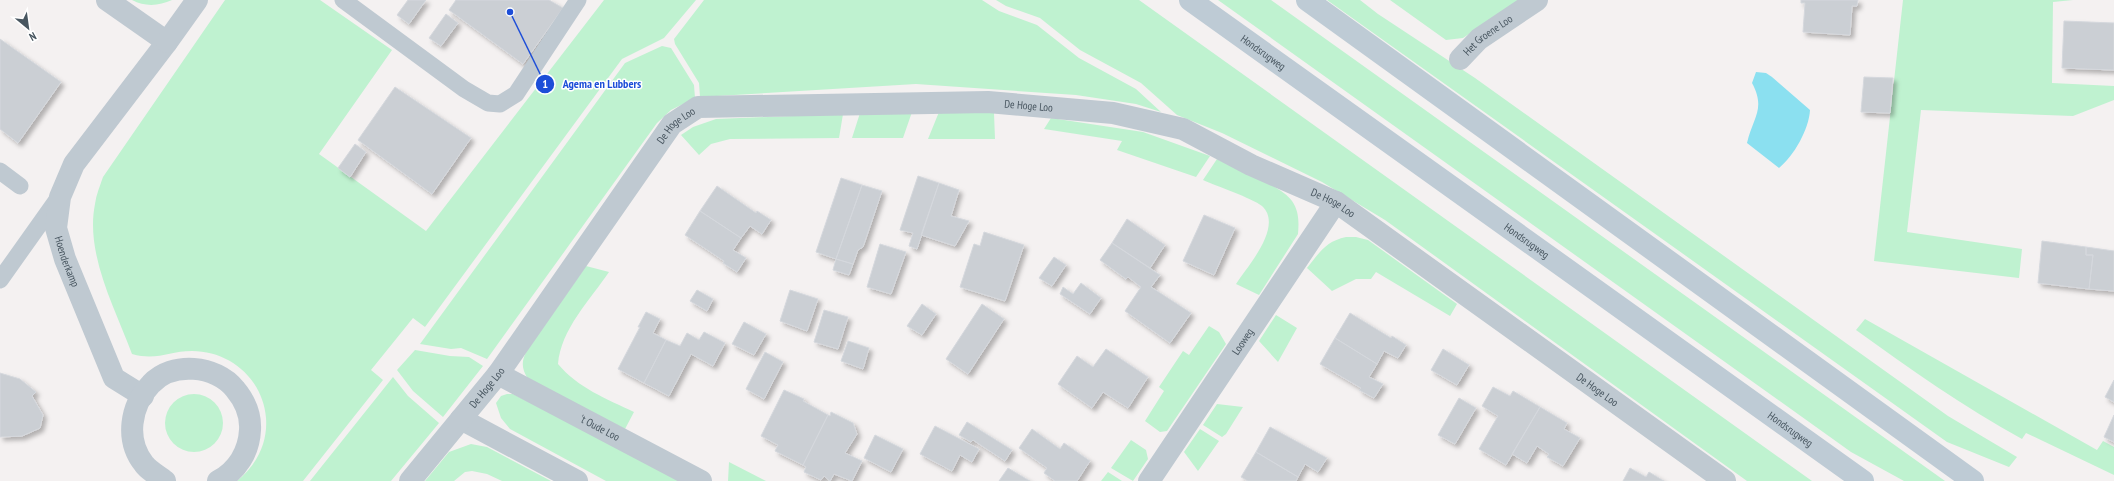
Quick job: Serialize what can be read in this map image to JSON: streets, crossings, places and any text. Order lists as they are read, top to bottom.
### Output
{
  "streets": {
    "main road": ["Hondsrugweg"],
    "street": [
      "Het Groene Loo",
      "De Hoge Loo",
      "Hoenderkamp",
      "Looweg",
      "'t Oude Loo"
    ]
  },
  "crossings": [
    ["De Hoge Loo", "Looweg"],
    ["De Hoge Loo", "'t Oude Loo"]
  ],
  "places": ["Agema en Lubbers"],
  "north": "bottom right"
}
